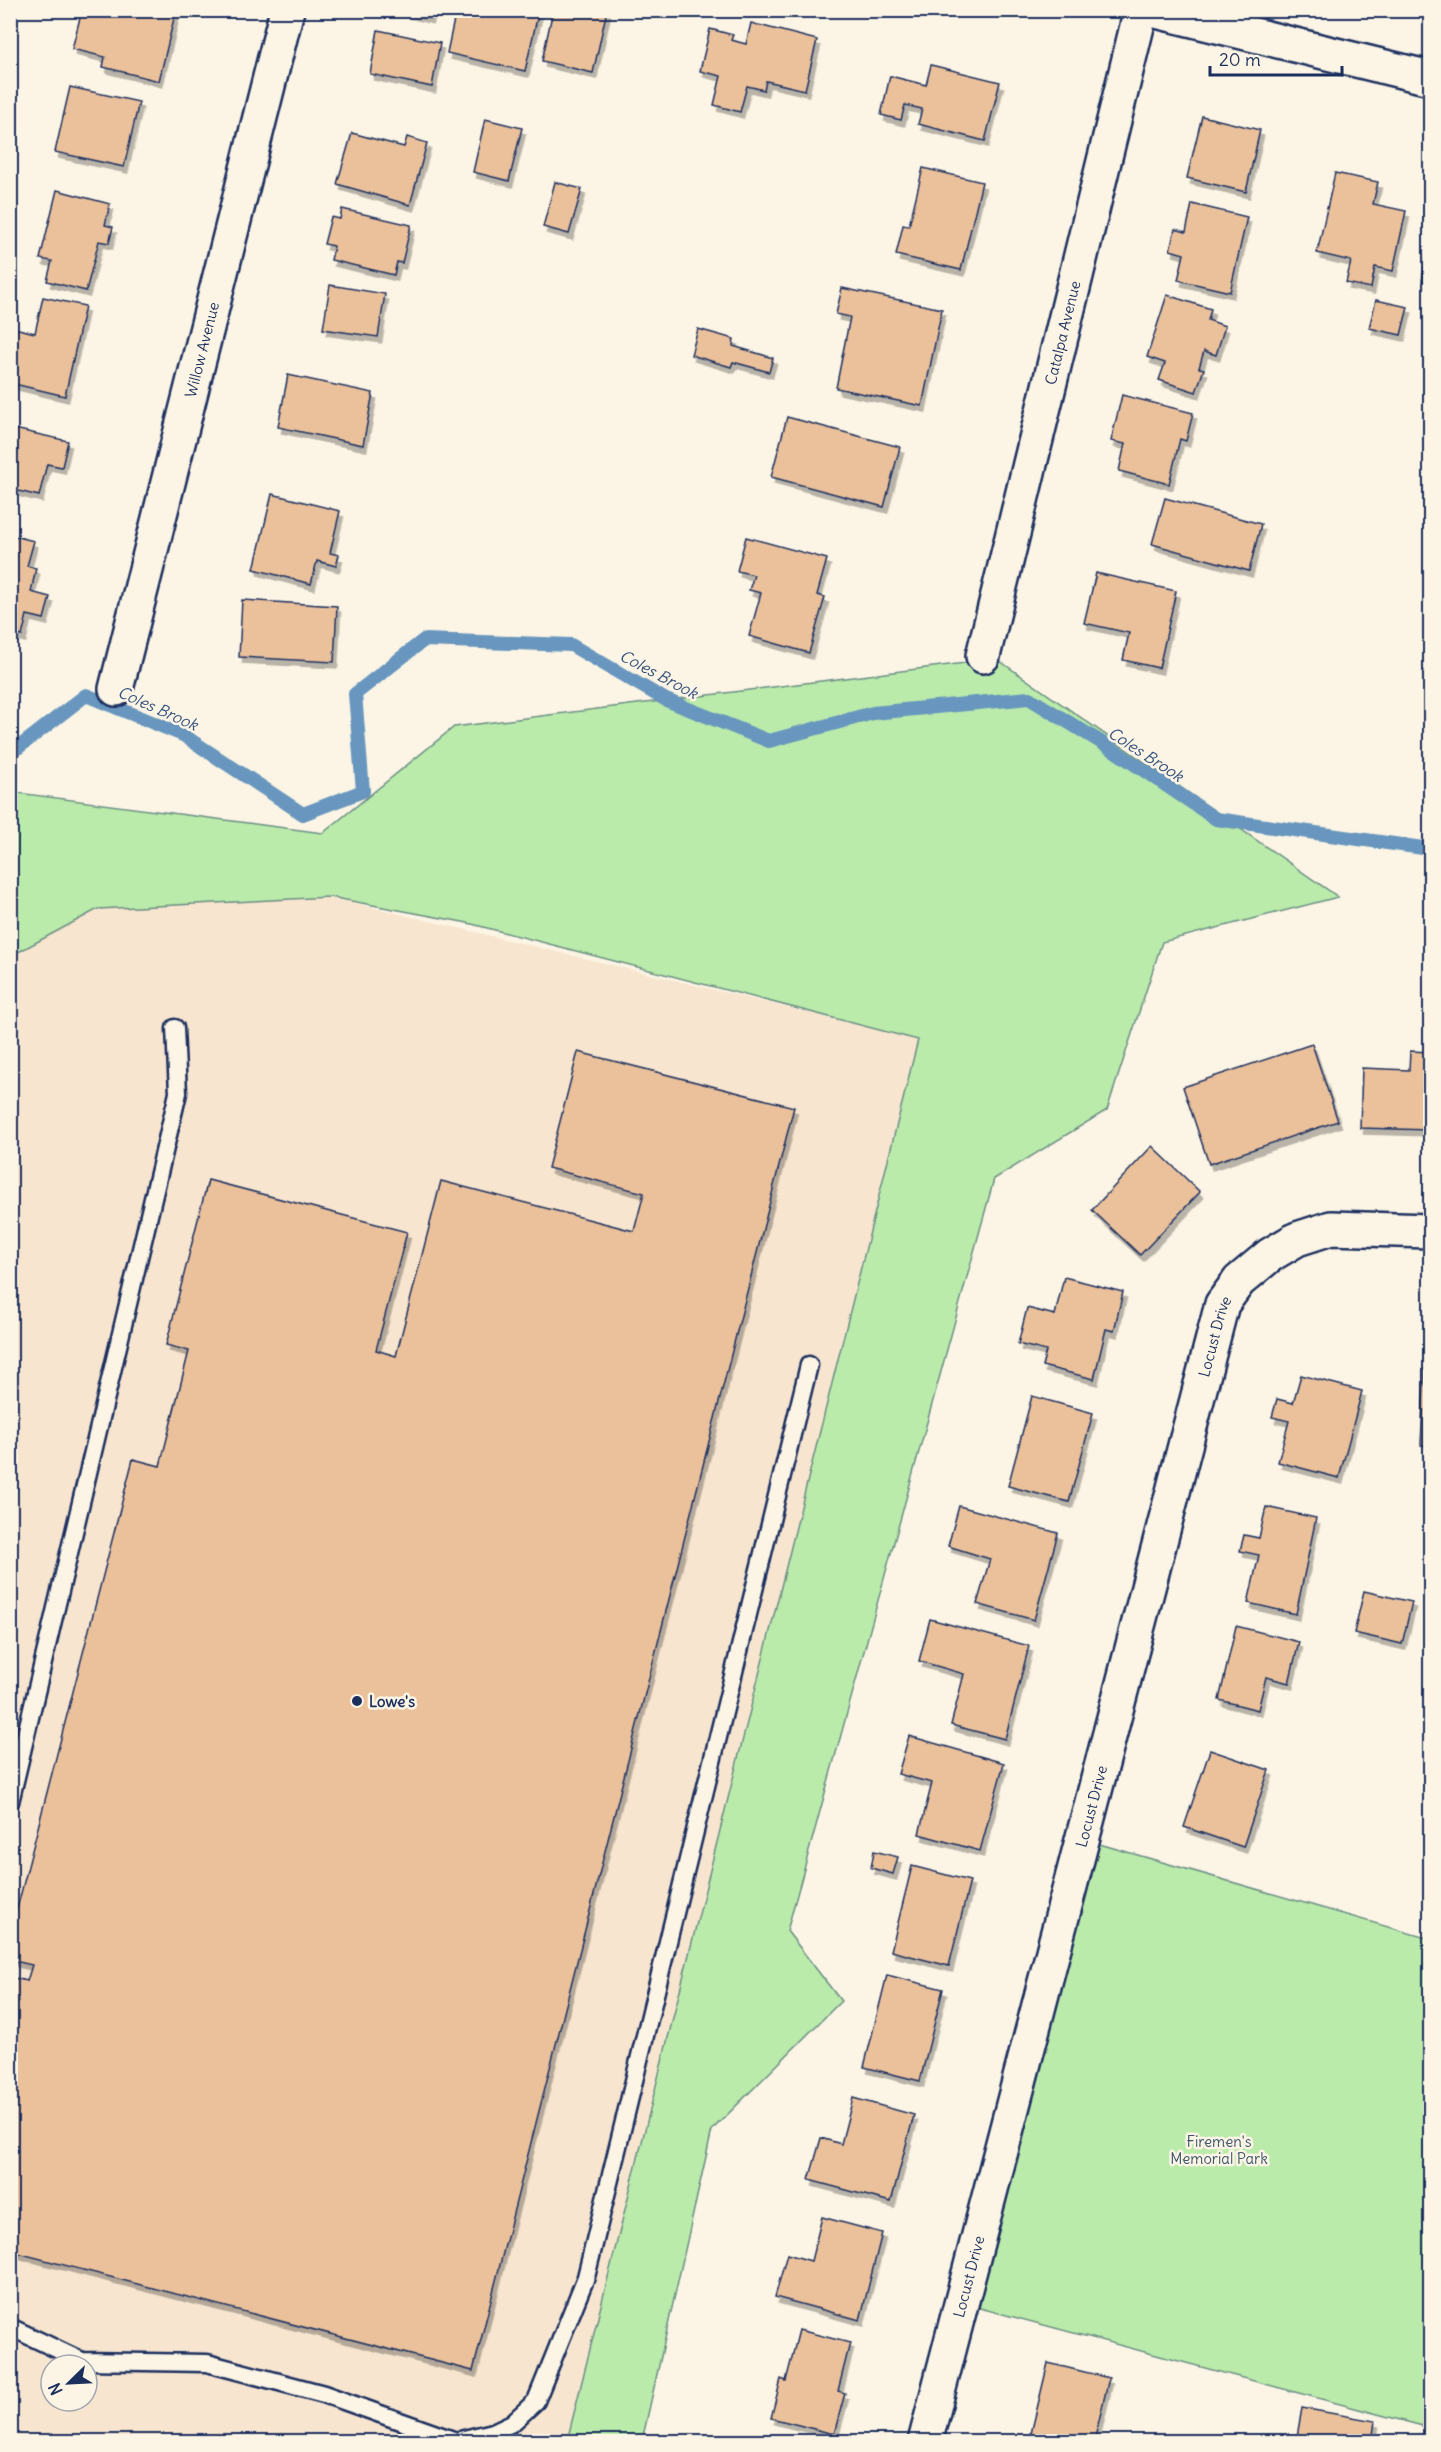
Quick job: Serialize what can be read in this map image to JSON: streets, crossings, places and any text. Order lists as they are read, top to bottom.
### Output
{
  "streets": {
    "street": ["Catalpa Avenue", "Willow Avenue", "Locust Drive"]
  },
  "water": ["Coles Brook"],
  "parks": ["Firemen's Memorial Park"],
  "places": ["Lowe's"],
  "scale_bar": "20 m",
  "north": "bottom left"
}
